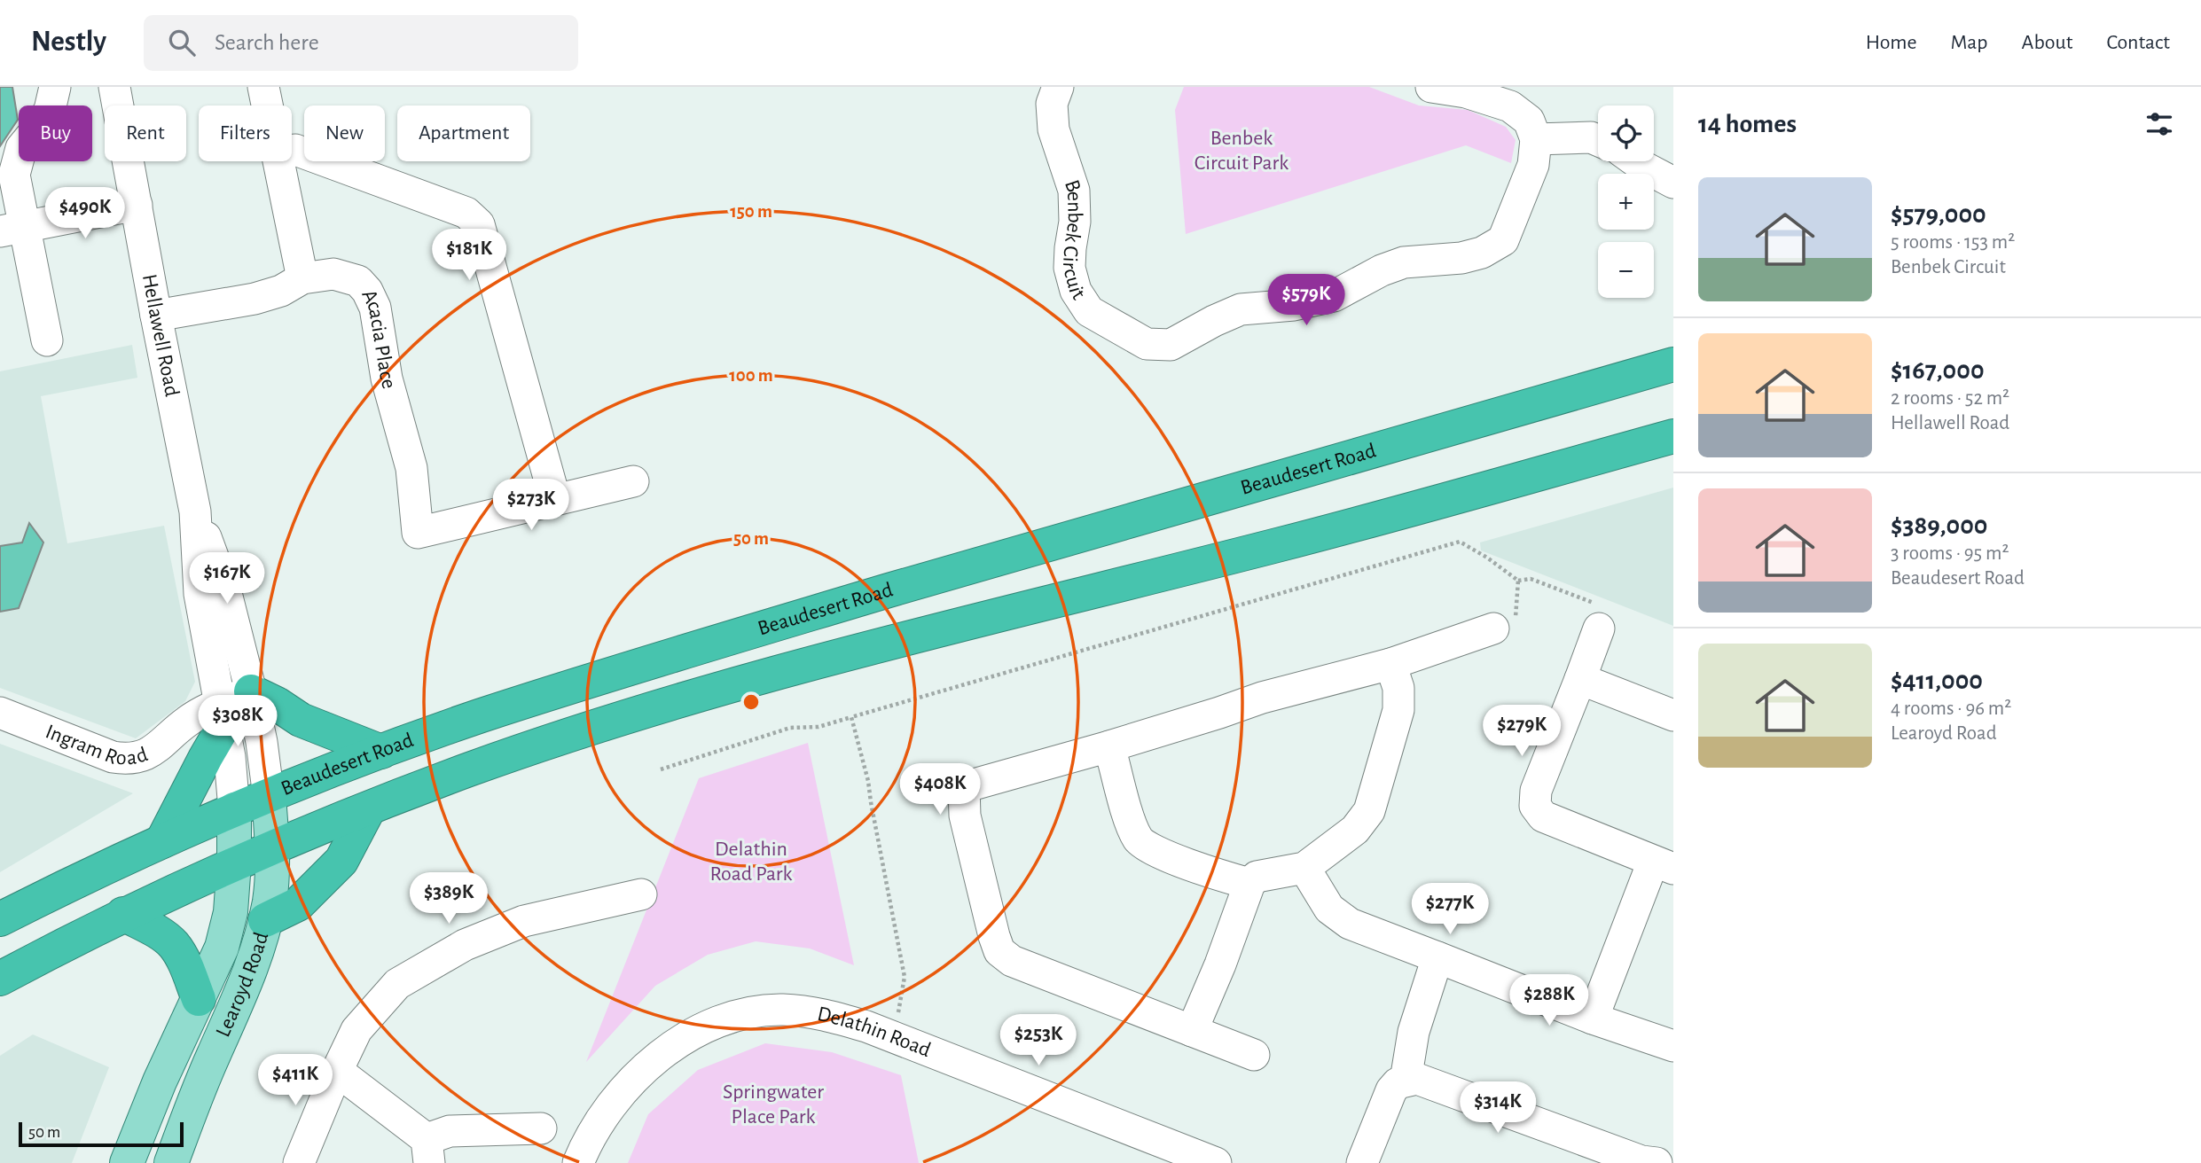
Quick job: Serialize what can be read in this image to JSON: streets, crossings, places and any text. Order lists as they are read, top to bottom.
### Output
{
  "streets": {
    "highway": ["Beaudesert Road"],
    "main road": ["Learoyd Road"],
    "street": [
      "Benbek Circuit",
      "Hellawell Road",
      "Acacia Place",
      "Ingram Road",
      "Delathin Road"
    ]
  },
  "crossings": [
    ["Hellawell Road", "Acacia Place"],
    ["Hellawell Road", "Beaudesert Road"],
    ["Hellawell Road", "Ingram Road"],
    ["Hellawell Road", "Learoyd Road"],
    ["Beaudesert Road", "Learoyd Road"]
  ],
  "parks": ["Benbek Circuit Park", "Delathin Road Park", "Springwater Place Park"],
  "scale_bar": "50 m",
  "page": {
    "header": "Nestly",
    "search": "Search here",
    "nav": [
      "Home",
      "Map",
      "About",
      "Contact"
    ],
    "heading": "14 homes",
    "map_buttons": ["+", "−"],
    "chip": [
      "Buy",
      "Rent",
      "Filters",
      "New",
      "Apartment"
    ],
    "list": [
      {
        "name": "$579,000",
        "note": "5 rooms · 153 m² · Benbek Circuit"
      },
      {
        "name": "$167,000",
        "note": "2 rooms · 52 m² · Hellawell Road"
      },
      {
        "name": "$389,000",
        "note": "3 rooms · 95 m² · Beaudesert Road"
      },
      {
        "name": "$411,000",
        "note": "4 rooms · 96 m² · Learoyd Road"
      }
    ],
    "price": [
      "$490K",
      "$181K",
      "$579K",
      "$273K",
      "$167K",
      "$308K",
      "$279K",
      "$408K",
      "$389K",
      "$277K",
      "$288K",
      "$253K",
      "$411K",
      "$314K"
    ],
    "scale": "50 m"
  },
  "rings": ["150 m", "100 m", "50 m"]
}
